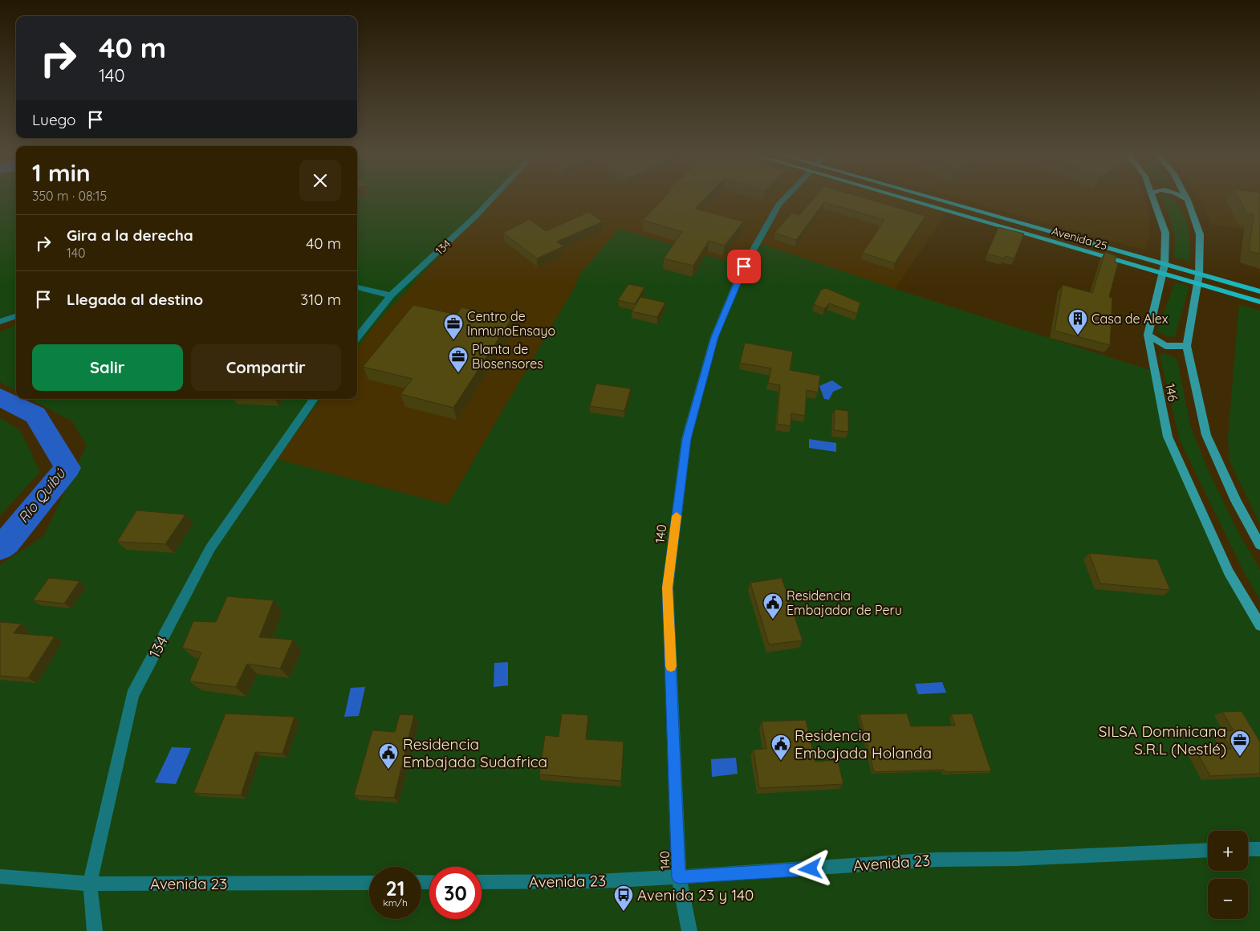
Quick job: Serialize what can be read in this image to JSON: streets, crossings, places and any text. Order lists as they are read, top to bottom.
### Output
{
  "streets": {
    "main road": ["Avenida 25", "146"],
    "street": ["134", "140", "Avenida 23"]
  },
  "crossings": [
    ["Avenida 25", "146"],
    ["134", "Avenida 23"],
    ["140", "Avenida 23"]
  ],
  "water": ["Río Quibú"],
  "places": {
    "building": ["Casa de Alex"],
    "office": ["Centro de InmunoEnsayo", "Planta de Biosensores", "SILSA Dominicana S.R.L (Nestlé)"],
    "public building": ["Residencia Embajador de Peru", "Residencia Embajada Holanda", "Residencia Embajada Sudafrica"],
    "bus stop": ["Avenida 23 y 140"]
  },
  "page": {
    "turn": ["40 m", "140"],
    "then": "Luego",
    "heading": ["1 min", "350 m · 08:15"],
    "list": [
      {
        "name": "Gira a la derecha",
        "note": "140",
        "value": "40 m"
      },
      {
        "name": "Llegada al destino",
        "value": "310 m"
      }
    ],
    "buttons": ["Salir", "Compartir"],
    "map_buttons": ["+", "−"],
    "speed": "21 km/h",
    "limit": "30"
  }
}
